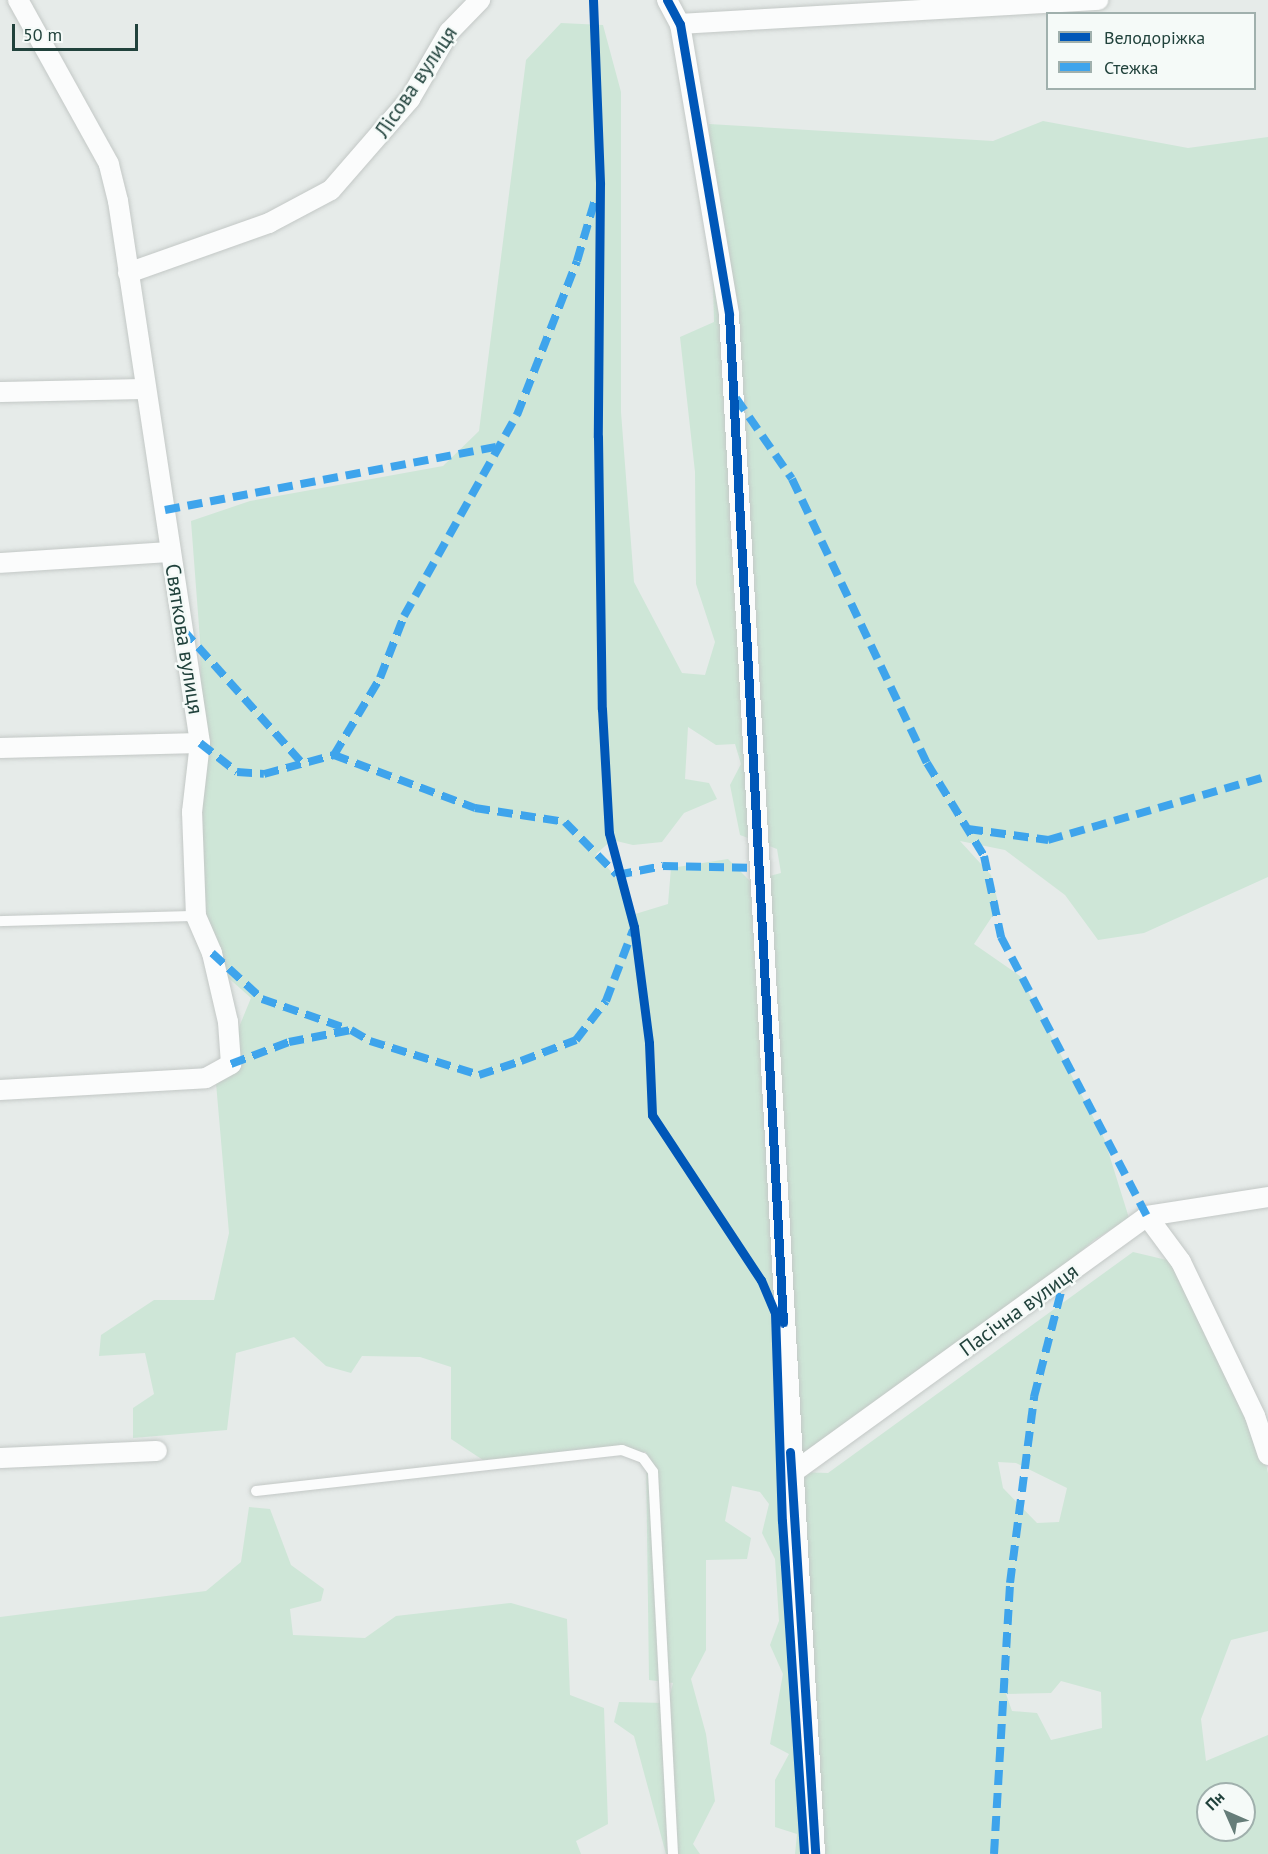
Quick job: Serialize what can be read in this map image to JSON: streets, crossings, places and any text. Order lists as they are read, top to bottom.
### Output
{
  "streets": {
    "street": ["Лісова вулиця", "Святкова вулиця", "Пасічна вулиця"]
  },
  "crossings": [
    ["Лісова вулиця", "Святкова вулиця"]
  ],
  "legend": ["Велодоріжка", "Стежка"],
  "scale_bar": "50 m",
  "north": "top left"
}
